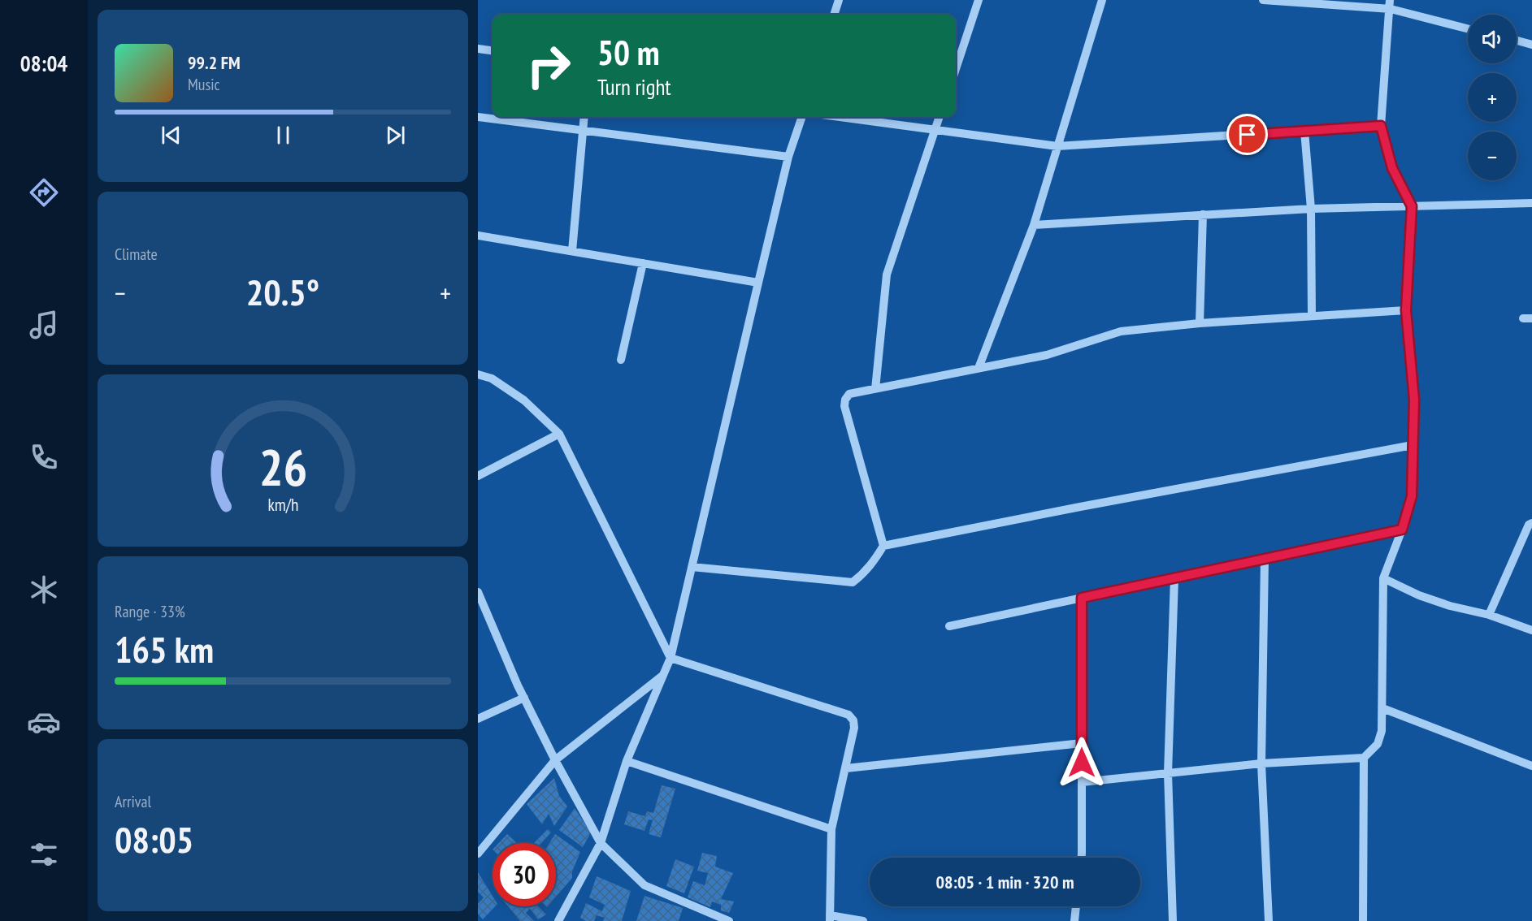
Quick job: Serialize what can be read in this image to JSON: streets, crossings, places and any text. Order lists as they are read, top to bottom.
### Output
{
  "page": {
    "tabs": "08:04",
    "map_buttons": ["+", "−"],
    "turn": ["50 m", "Turn right"],
    "song": ["99.2 FM", "Music"],
    "tile": [
      "Climate",
      ["Range · 33%", "165 km"],
      ["Arrival", "08:05"]
    ],
    "heat": ["−", "20.5°", "+"],
    "limit": "30",
    "trip": "08:05 · 1 min · 320 m",
    "gauge": ["26", "km/h"]
  }
}
